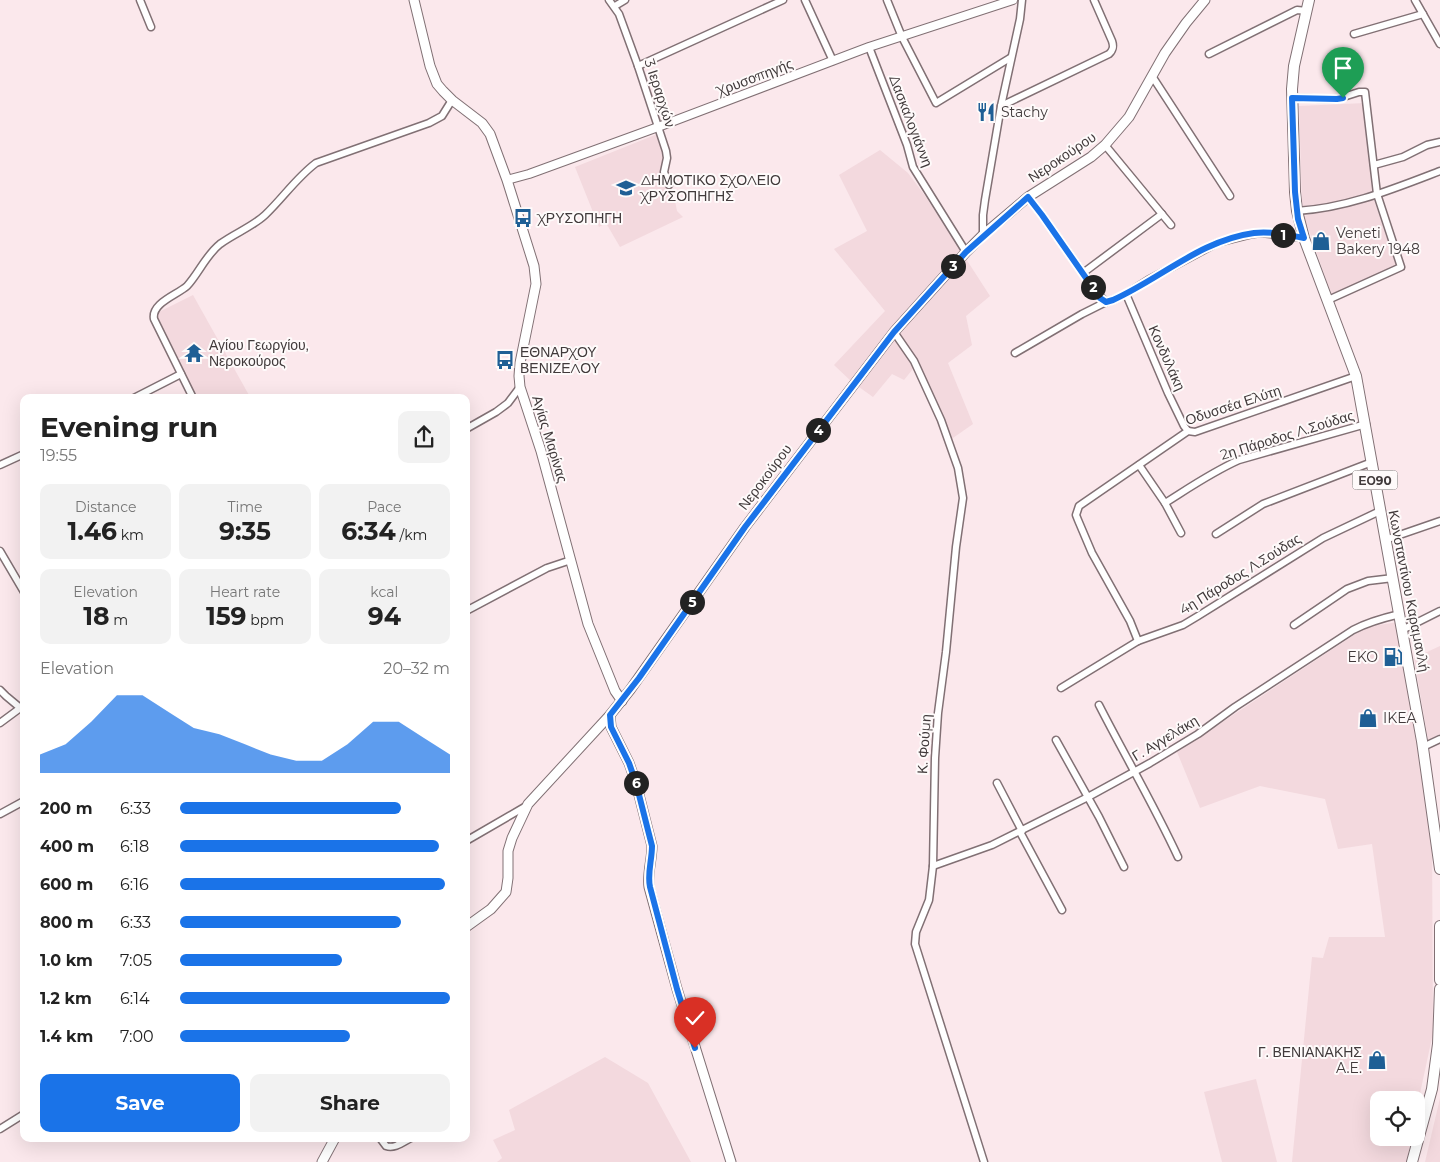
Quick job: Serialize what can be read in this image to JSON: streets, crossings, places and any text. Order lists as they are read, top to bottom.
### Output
{
  "streets": {
    "main road": [
      "Νεροκούρου",
      "Αγίας Μαρίνας",
      "ΕΟ90",
      "Κωνσταντίνου Καραμανλή"
    ],
    "street": [
      "Χρυσοπηγής",
      "3 Ιεραρχών",
      "Δασκαλογιάννη",
      "Κονδυλάκη",
      "Οδυσσέα Ελύτη",
      "2η Πάροδος Λ.Σούδας",
      "4η Πάροδος Λ.Σούδας",
      "Γ. Αγγελάκη",
      "Κ. Φούμη"
    ]
  },
  "crossings": [
    ["Χρυσοπηγής", "3 Ιεραρχών"],
    ["Χρυσοπηγής", "Δασκαλογιάννη"],
    ["Χρυσοπηγής", "Αγίας Μαρίνας"],
    ["Δασκαλογιάννη", "Νεροκούρου"],
    ["Νεροκούρου", "Αγίας Μαρίνας"],
    ["Νεροκούρου", "Κ. Φούμη"],
    ["Κονδυλάκη", "Οδυσσέα Ελύτη"],
    ["Οδυσσέα Ελύτη", "4η Πάροδος Λ.Σούδας"],
    ["Οδυσσέα Ελύτη", "Κωνσταντίνου Καραμανλή"],
    ["2η Πάροδος Λ.Σούδας", "Κωνσταντίνου Καραμανλή"],
    ["4η Πάροδος Λ.Σούδας", "Κωνσταντίνου Καραμανλή"],
    ["Κωνσταντίνου Καραμανλή", "Γ. Αγγελάκη"],
    ["Γ. Αγγελάκη", "Κ. Φούμη"]
  ],
  "places": {
    "restaurant": ["Stachy"],
    "school or university": ["ΔΗΜΟΤΙΚΟ ΣΧΟΛΕΙΟ ΧΡΥΣΟΠΗΓΗΣ"],
    "bus stop": ["ΧΡΥΣΟΠΗΓΗ", "ΕΘΝΑΡΧΟΥ ΒΕΝΙΖΕΛΟΥ"],
    "shop": ["Veneti Bakery 1948", "IKEA", "Γ. ΒΕΝΙΑΝΑΚΗΣ A.E."],
    "temple": ["Αγίου Γεωργίου, Νεροκούρος"],
    "fuel station": ["EKO"]
  },
  "page": {
    "pins": [
      "1",
      "3",
      "2",
      "4",
      "5",
      "6"
    ],
    "heading": ["Evening run", "19:55"],
    "stats": [
      ["Distance", "1.46 km"],
      ["Time", "9:35"],
      ["Pace", "6:34 /km"],
      ["Elevation", "18 m"],
      ["Heart rate", "159 bpm"],
      ["kcal", "94"]
    ],
    "chart": ["Elevation", "20–32 m"],
    "list": [
      {
        "name": "200 m",
        "note": "6:33"
      },
      {
        "name": "400 m",
        "note": "6:18"
      },
      {
        "name": "600 m",
        "note": "6:16"
      },
      {
        "name": "800 m",
        "note": "6:33"
      },
      {
        "name": "1.0 km",
        "note": "7:05"
      },
      {
        "name": "1.2 km",
        "note": "6:14"
      },
      {
        "name": "1.4 km",
        "note": "7:00"
      }
    ],
    "buttons": ["Save", "Share"]
  }
}
